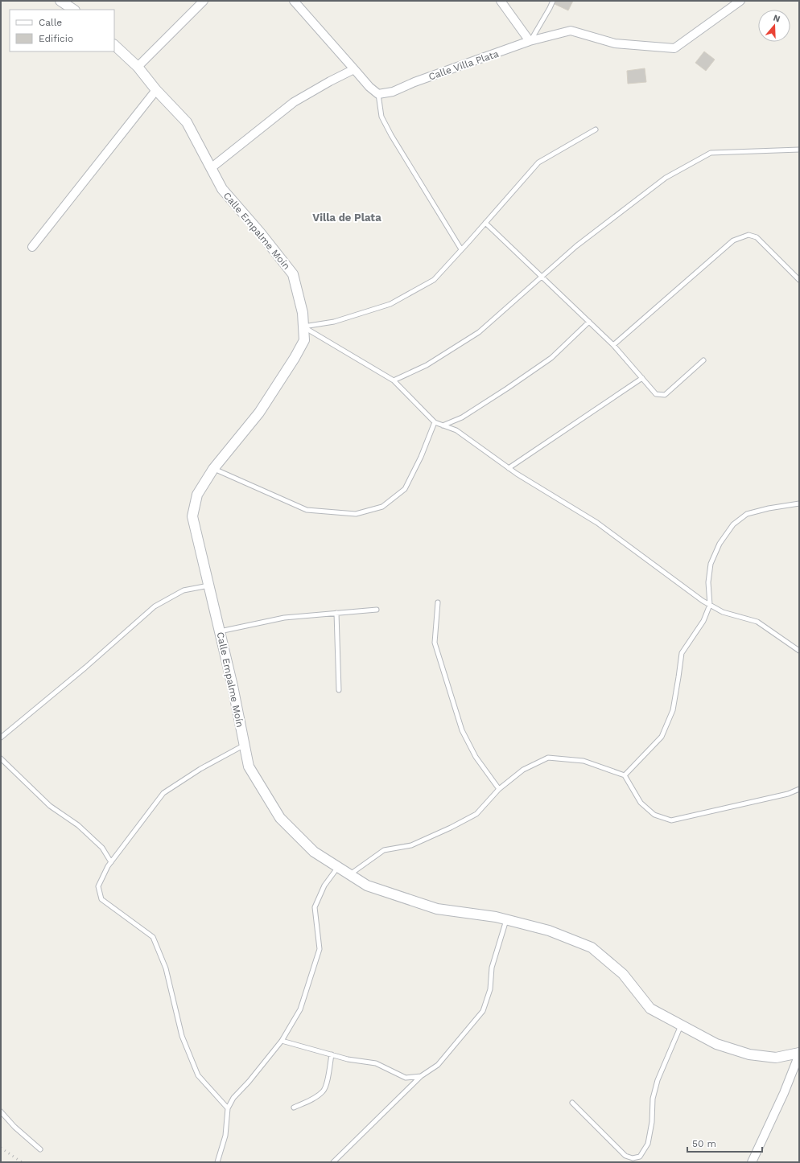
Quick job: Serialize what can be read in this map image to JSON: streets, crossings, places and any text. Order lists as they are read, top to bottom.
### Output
{
  "streets": {
    "street": ["Calle Villa Plata", "Calle Empalme Moín"]
  },
  "districts": ["Villa de Plata"],
  "legend": ["Calle", "Edificio"],
  "scale_bar": "50 m",
  "north": "top"
}
